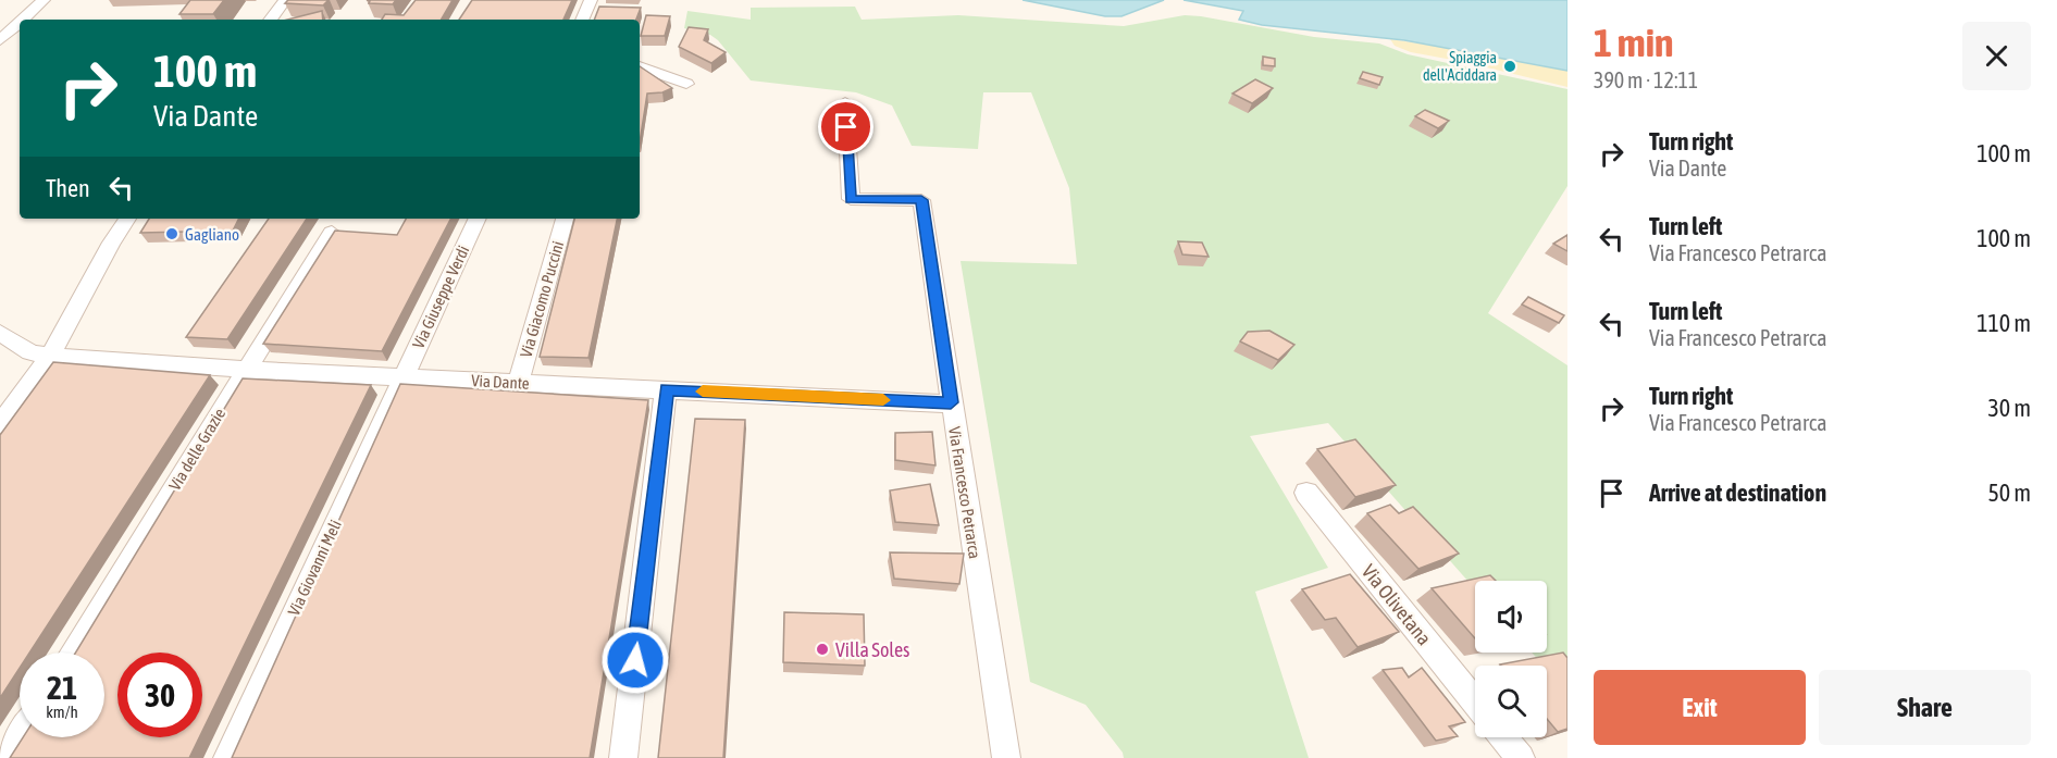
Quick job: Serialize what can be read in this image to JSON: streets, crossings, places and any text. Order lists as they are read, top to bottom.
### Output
{
  "streets": {
    "street": [
      "Via Giuseppe Verdi",
      "Via Giacomo Puccini",
      "Via Dante",
      "Via delle Grazie",
      "Via Francesco Petrarca",
      "Via Giovanni Meli",
      "Via Olivetana"
    ]
  },
  "crossings": [
    ["Via Giuseppe Verdi", "Via Dante"],
    ["Via Giuseppe Verdi", "Via Giovanni Meli"],
    ["Via Giacomo Puccini", "Via Dante"],
    ["Via Dante", "Via delle Grazie"],
    ["Via Dante", "Via Francesco Petrarca"],
    ["Via Dante", "Via Giovanni Meli"]
  ],
  "places": ["Spiaggia dell'Aciddara", "Gagliano", "Villa Soles"],
  "page": {
    "heading": ["1 min", "390 m · 12:11"],
    "turn": ["100 m", "Via Dante"],
    "list": [
      {
        "name": "Turn right",
        "note": "Via Dante",
        "value": "100 m"
      },
      {
        "name": "Turn left",
        "note": "Via Francesco Petrarca",
        "value": "100 m"
      },
      {
        "name": "Turn left",
        "note": "Via Francesco Petrarca",
        "value": "110 m"
      },
      {
        "name": "Turn right",
        "note": "Via Francesco Petrarca",
        "value": "30 m"
      },
      {
        "name": "Arrive at destination",
        "value": "50 m"
      }
    ],
    "then": "Then",
    "speed": "21 km/h",
    "limit": "30",
    "buttons": ["Exit", "Share"]
  }
}
